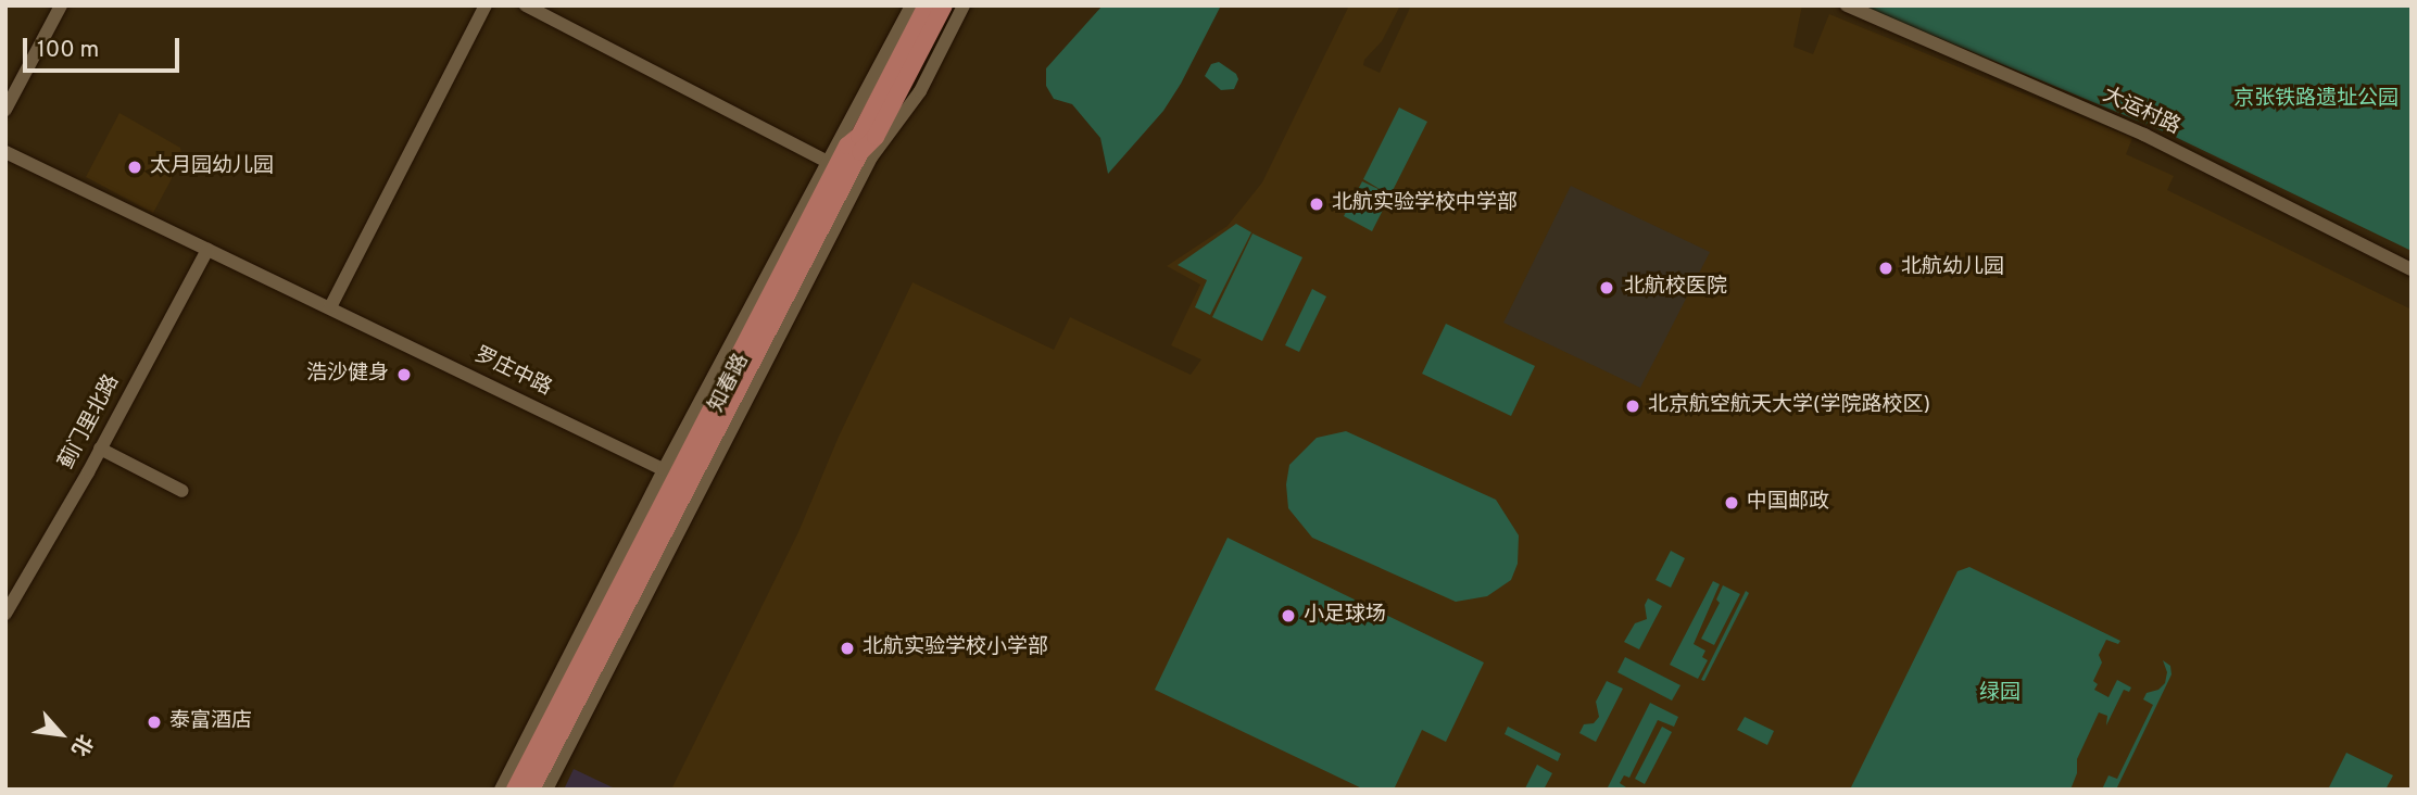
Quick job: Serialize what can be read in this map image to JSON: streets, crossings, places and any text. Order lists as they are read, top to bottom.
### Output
{
  "streets": {
    "main road": ["知春路"],
    "street": ["大运村路", "罗庄中路", "蓟门里北路"]
  },
  "crossings": [
    ["罗庄中路", "知春路"],
    ["罗庄中路", "蓟门里北路"]
  ],
  "parks": ["京张铁路遗址公园", "绿园"],
  "places": [
    "太月园幼儿园",
    "北航实验学校中学部",
    "北航幼儿园",
    "北航校医院",
    "浩沙健身",
    "北京航空航天大学(学院路校区)",
    "中国邮政",
    "小足球场",
    "北航实验学校小学部",
    "泰富酒店"
  ],
  "scale_bar": "100 m",
  "north": "bottom right"
}
